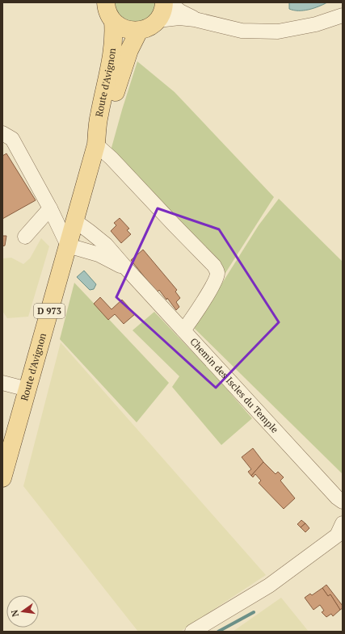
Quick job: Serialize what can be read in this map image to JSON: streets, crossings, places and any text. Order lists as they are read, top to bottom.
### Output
{
  "streets": {
    "main road": ["Route d'Avignon", "D 973"],
    "street": ["Chemin des Iscles du Temple"]
  },
  "crossings": [
    ["Route d'Avignon", "Chemin des Iscles du Temple"]
  ],
  "north": "left"
}
